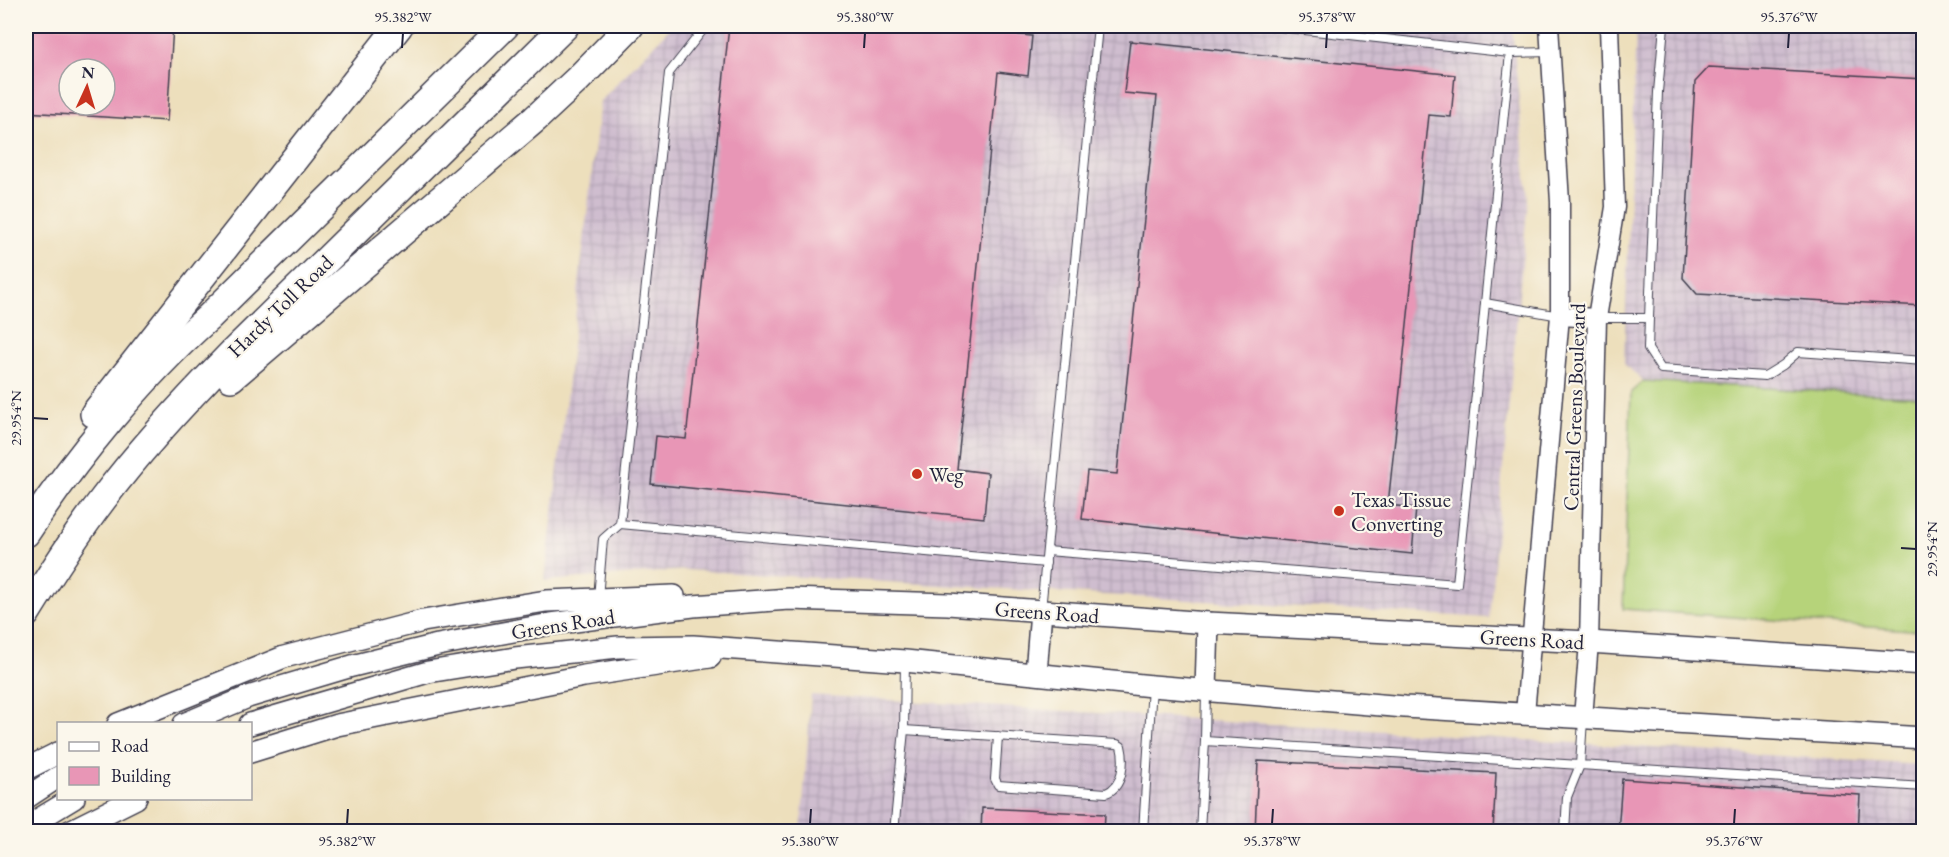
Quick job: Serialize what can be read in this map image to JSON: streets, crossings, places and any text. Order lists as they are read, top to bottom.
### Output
{
  "streets": {
    "highway": ["Hardy Toll Road"],
    "main road": ["Greens Road"],
    "street": ["Central Greens Boulevard"]
  },
  "crossings": [
    ["Central Greens Boulevard", "Greens Road"]
  ],
  "places": ["Weg", "Texas Tissue Converting"],
  "legend": ["Road", "Building"],
  "north": "top",
  "coordinates": [
    "95.382°W",
    "95.380°W",
    "95.378°W",
    "95.376°W",
    "29.954°N"
  ]
}
